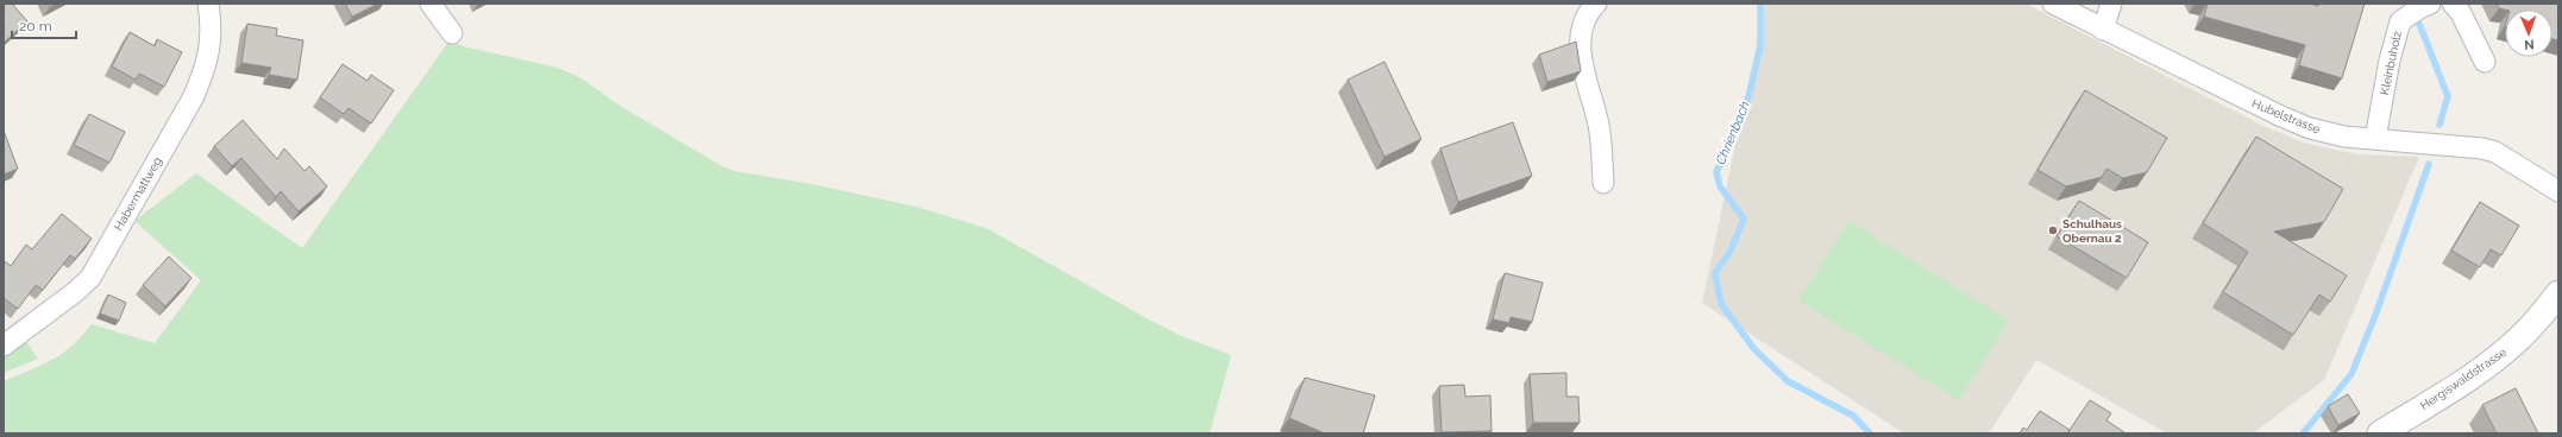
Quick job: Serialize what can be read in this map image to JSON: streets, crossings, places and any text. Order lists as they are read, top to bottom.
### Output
{
  "streets": {
    "street": [
      "Kleinbuholz",
      "Hubelstrasse",
      "Habermattweg",
      "Hergiswaldstrasse"
    ]
  },
  "crossings": [
    ["Kleinbuholz", "Hubelstrasse"]
  ],
  "water": ["Chrienbach"],
  "places": ["Schulhaus Obernau 2"],
  "scale_bar": "20 m",
  "north": "bottom"
}
